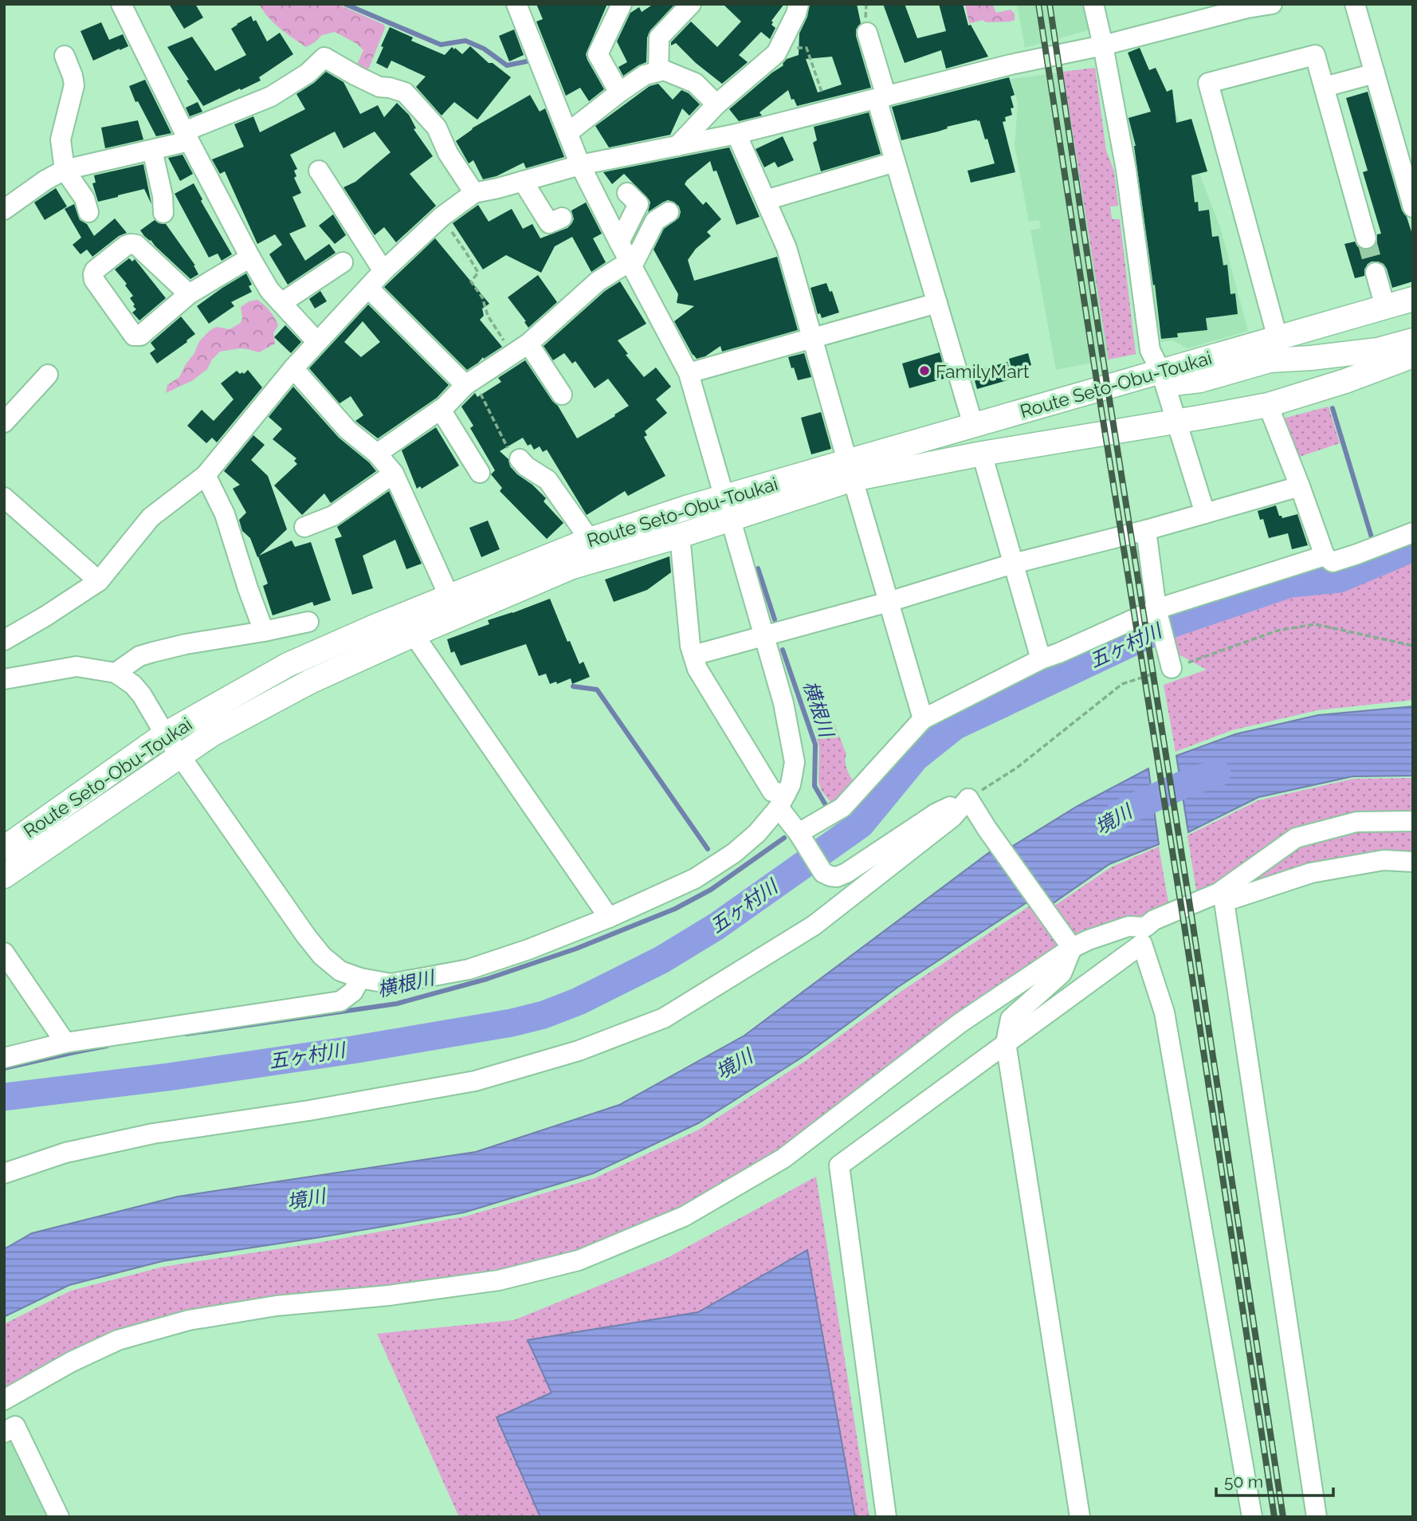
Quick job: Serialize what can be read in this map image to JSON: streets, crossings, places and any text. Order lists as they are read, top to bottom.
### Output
{
  "streets": {
    "main road": ["Route Seto-Obu-Toukai"]
  },
  "water": ["五ヶ村川", "横根川", "境川"],
  "places": ["FamilyMart"],
  "scale_bar": "50 m"
}
